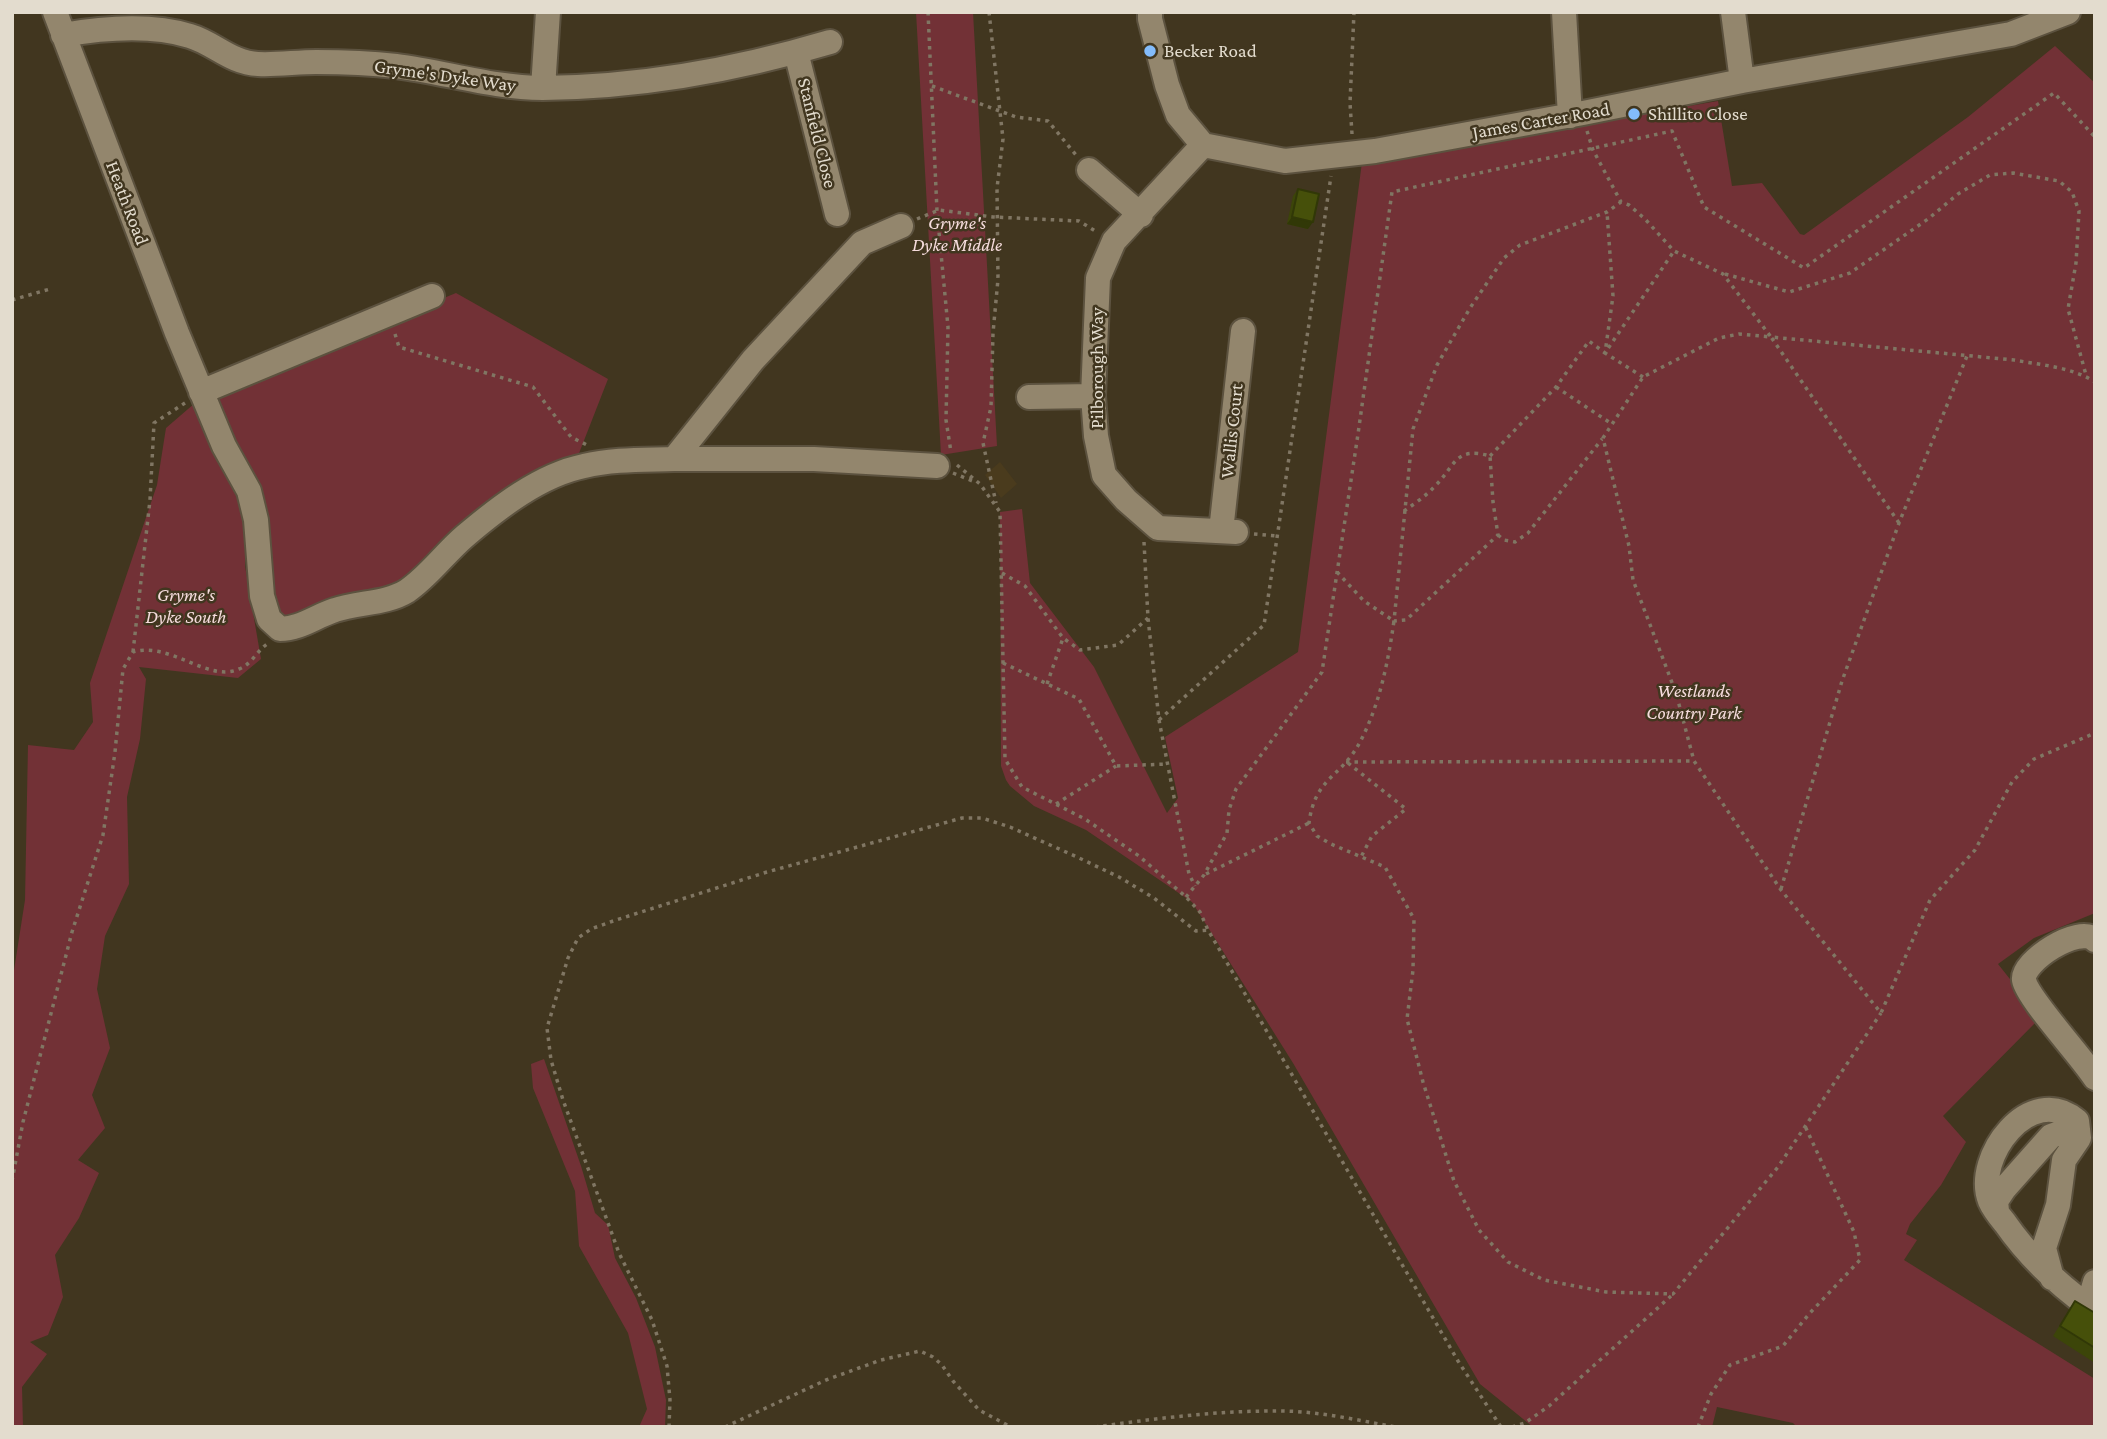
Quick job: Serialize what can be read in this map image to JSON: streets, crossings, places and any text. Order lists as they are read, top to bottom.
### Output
{
  "streets": {
    "street": [
      "Gryme's Dyke Way",
      "James Carter Road",
      "Stanfield Close",
      "Heath Road",
      "Pilborough Way",
      "Wallis Court"
    ]
  },
  "crossings": [
    ["Gryme's Dyke Way", "Stanfield Close"],
    ["Gryme's Dyke Way", "Heath Road"],
    ["James Carter Road", "Pilborough Way"],
    ["Pilborough Way", "Wallis Court"]
  ],
  "parks": ["Gryme's Dyke Middle", "Gryme's Dyke South", "Westlands Country Park"],
  "places": ["Becker Road", "Shillito Close"]
}
